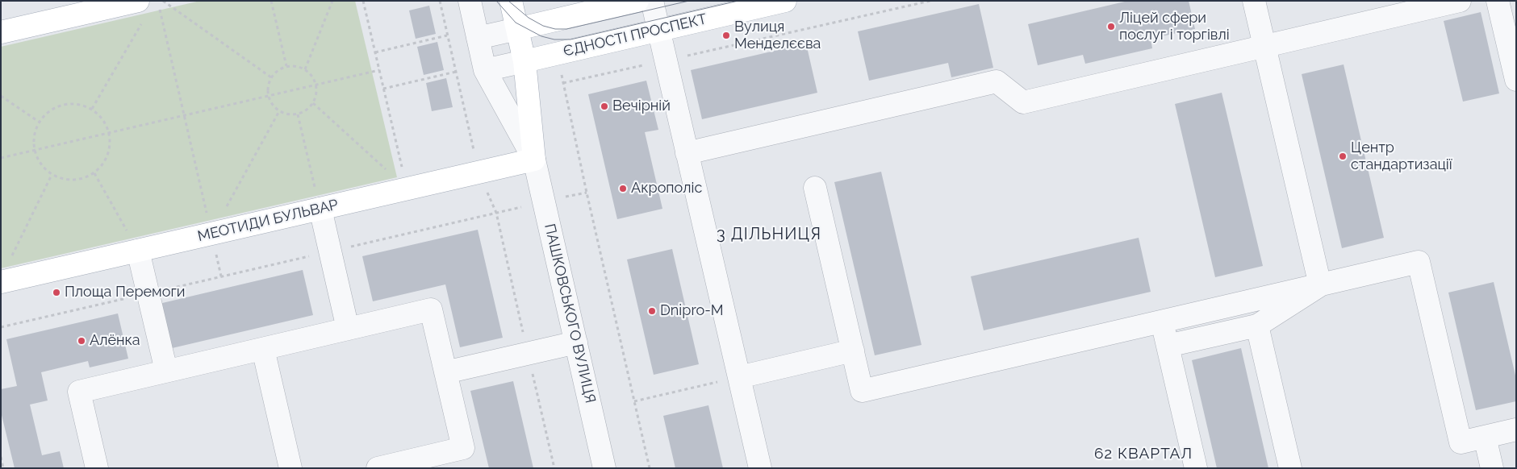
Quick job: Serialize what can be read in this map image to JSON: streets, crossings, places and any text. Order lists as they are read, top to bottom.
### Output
{
  "streets": {
    "main road": ["ЄДНОСТІ ПРОСПЕКТ", "МЕОТИДИ БУЛЬВАР", "ПАШКОВСЬКОГО ВУЛИЦЯ"]
  },
  "crossings": [
    ["ЄДНОСТІ ПРОСПЕКТ", "ПАШКОВСЬКОГО ВУЛИЦЯ"],
    ["МЕОТИДИ БУЛЬВАР", "ПАШКОВСЬКОГО ВУЛИЦЯ"]
  ],
  "districts": ["3 ДІЛЬНИЦЯ", "62 КВАРТАЛ"],
  "places": [
    "Ліцей сфери послуг і торгівлі",
    "Вулиця Менделєєва",
    "Вечірній",
    "Центр стандартизації",
    "Акрополіс",
    "Площа Перемоги",
    "Dnipro-M",
    "Алёнка"
  ]
}
